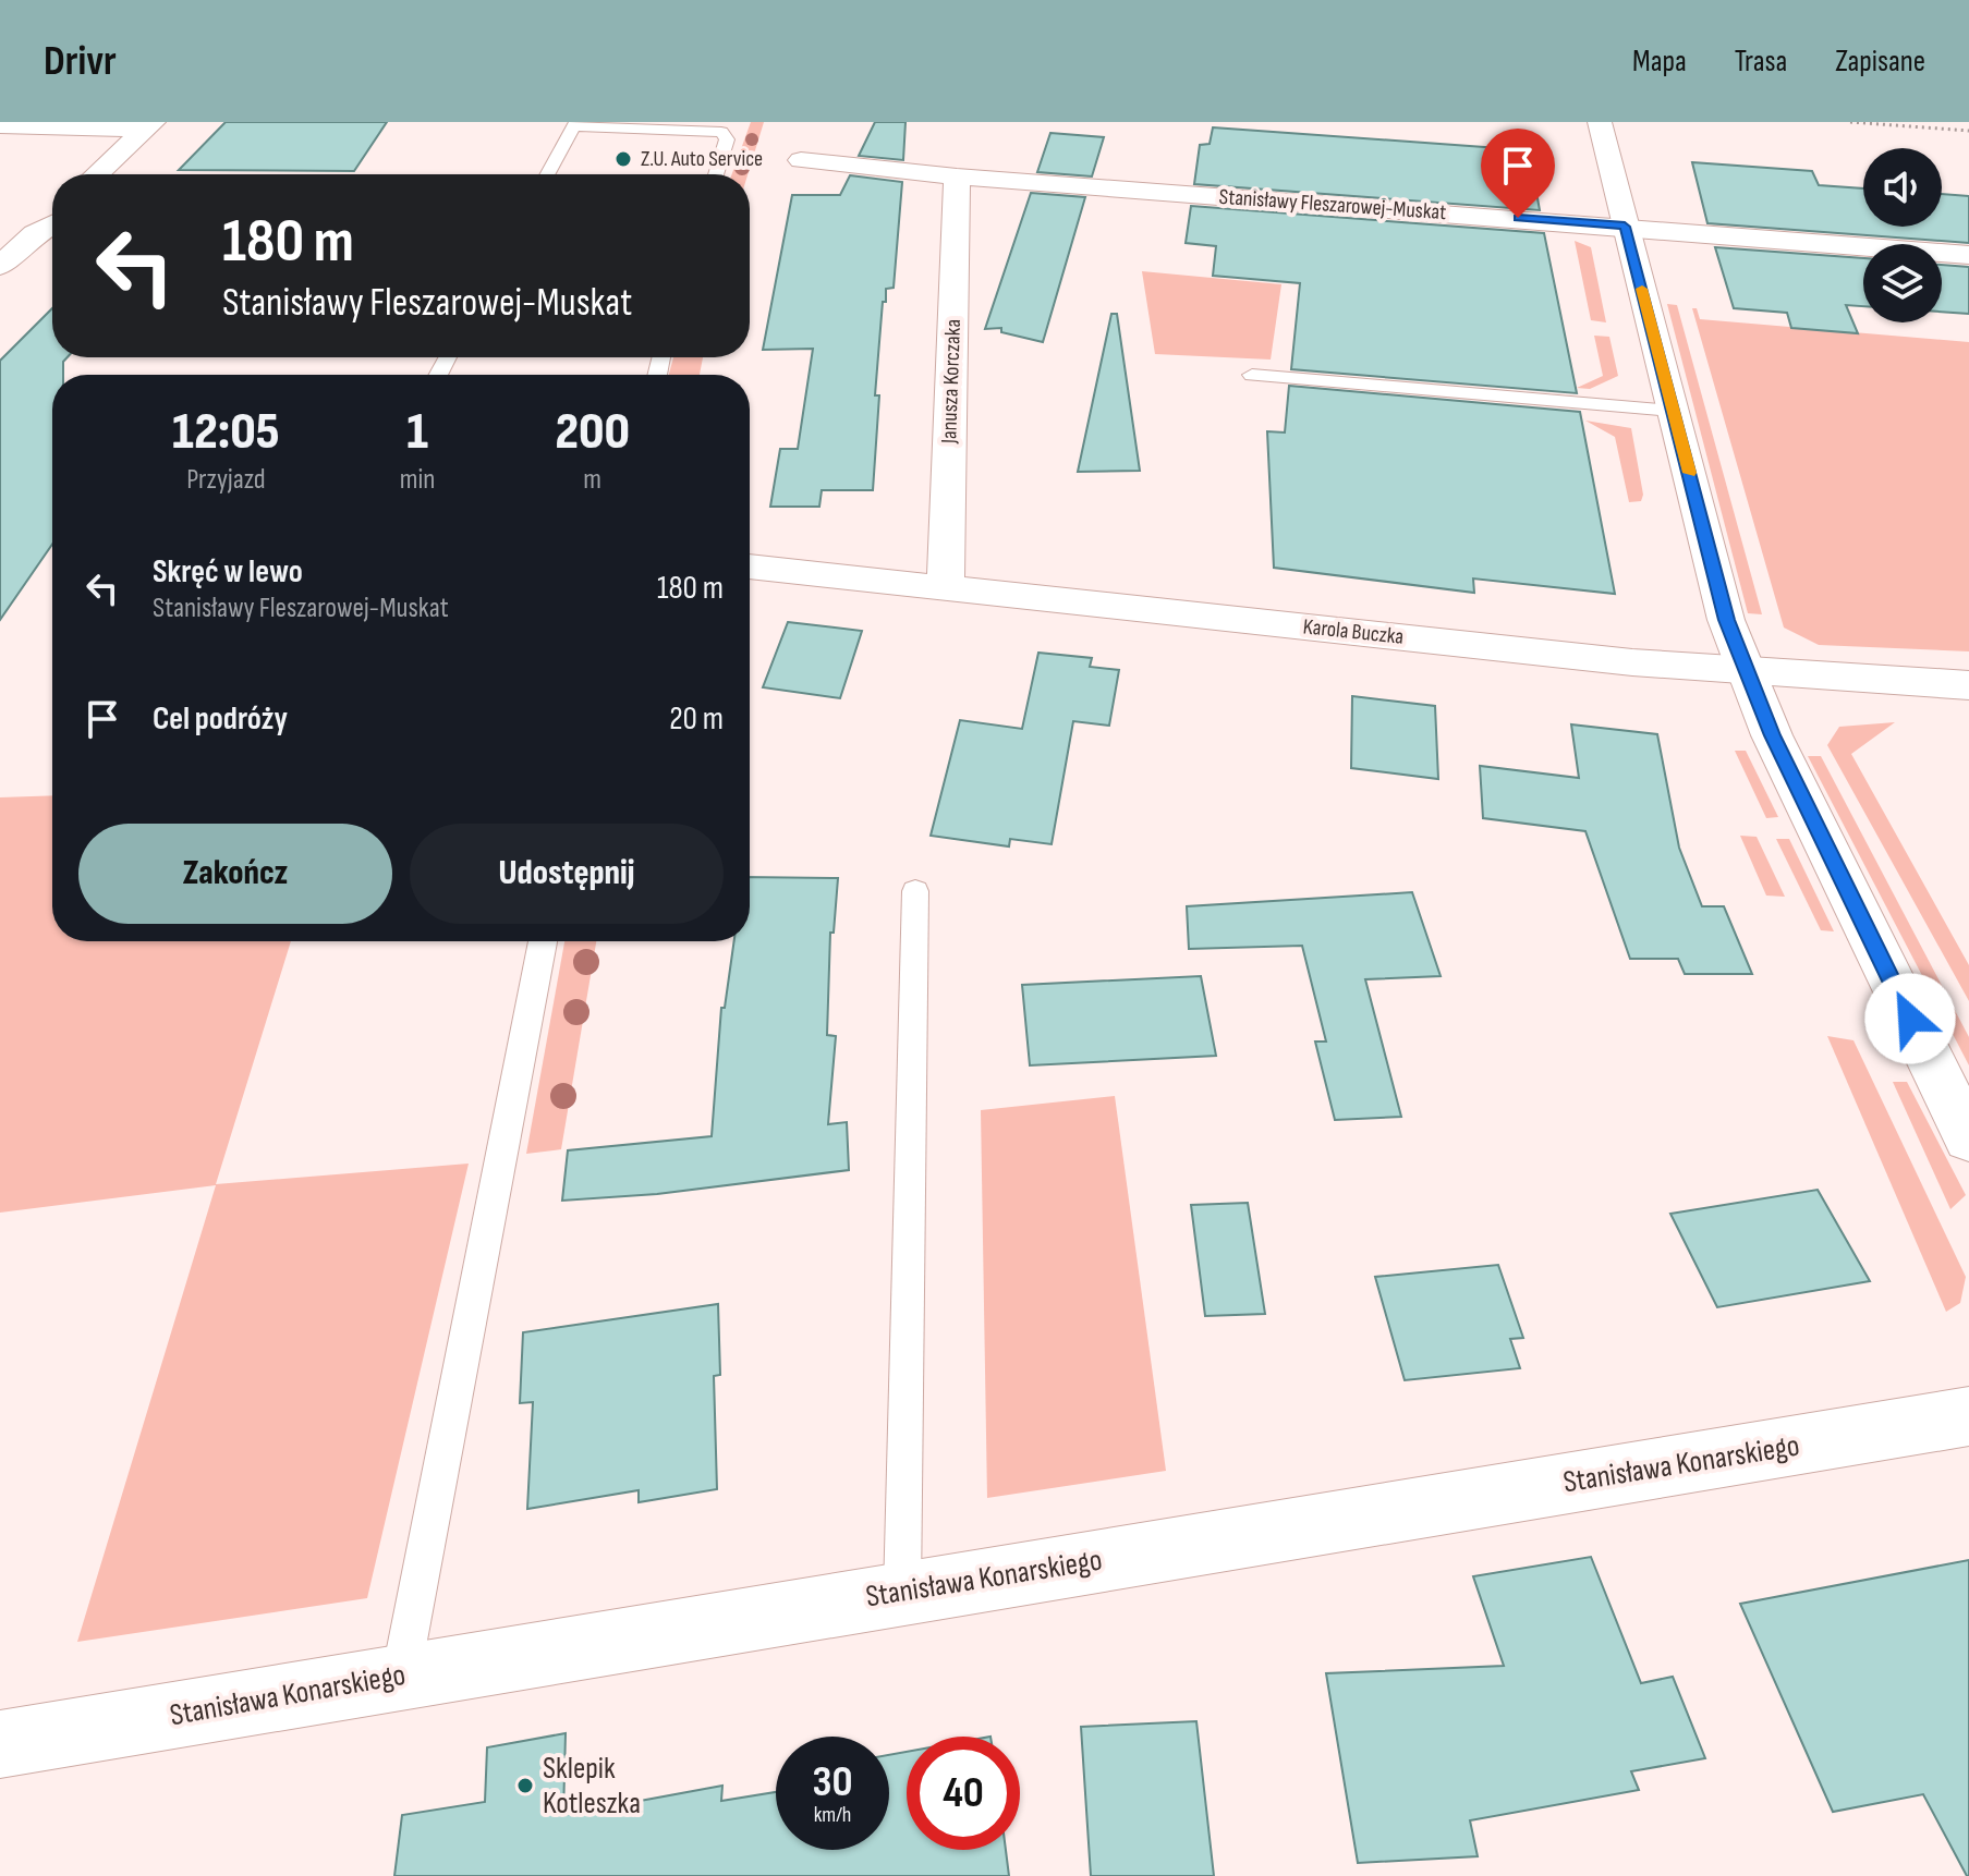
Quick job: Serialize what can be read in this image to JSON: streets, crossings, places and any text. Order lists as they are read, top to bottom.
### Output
{
  "streets": {
    "street": [
      "Stanisławy Fleszarowej-Muskat",
      "Janusza Korczaka",
      "Karola Buczka",
      "Stanisława Konarskiego"
    ]
  },
  "crossings": [
    ["Stanisławy Fleszarowej-Muskat", "Janusza Korczaka"],
    ["Janusza Korczaka", "Karola Buczka"]
  ],
  "places": ["Z.U. Auto Service", "Sklepik Kotleszka"],
  "page": {
    "header": "Drivr",
    "nav": ["Mapa", "Trasa", "Zapisane"],
    "turn": ["180 m", "Stanisławy Fleszarowej-Muskat"],
    "eta": [
      "12:05",
      "Przyjazd",
      "1",
      "min",
      "200",
      "m"
    ],
    "list": [
      {
        "name": "Skręć w lewo",
        "note": "Stanisławy Fleszarowej-Muskat",
        "value": "180 m"
      },
      {
        "name": "Cel podróży",
        "value": "20 m"
      }
    ],
    "buttons": ["Zakończ", "Udostępnij"],
    "speed": "30 km/h",
    "limit": "40"
  }
}
